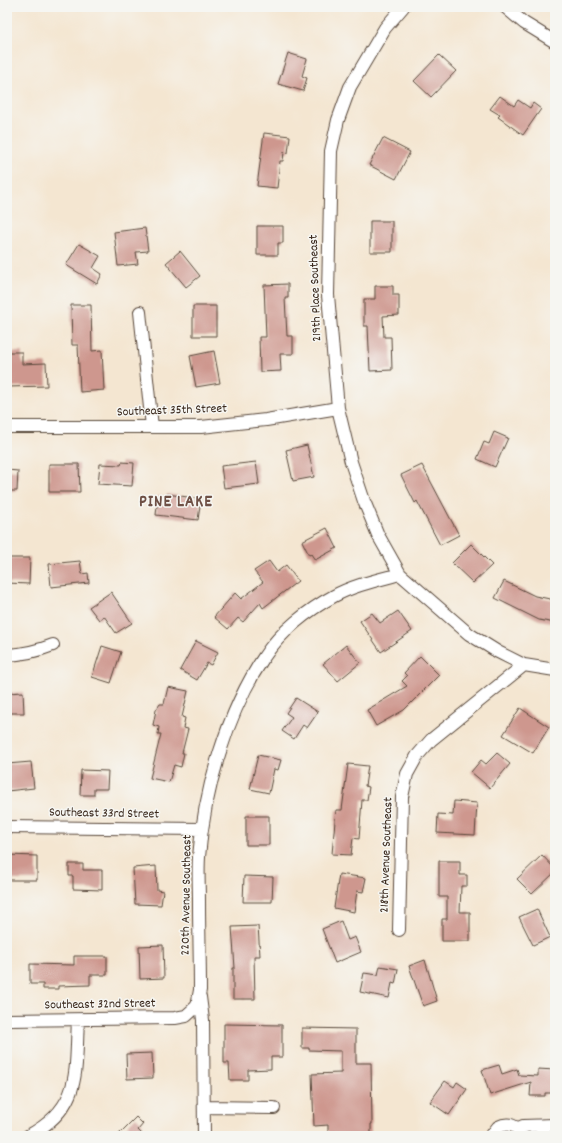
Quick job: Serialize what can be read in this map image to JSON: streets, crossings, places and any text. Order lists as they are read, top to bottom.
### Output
{
  "streets": {
    "street": [
      "219th Place Southeast",
      "Southeast 35th Street",
      "Southeast 33rd Street",
      "218th Avenue Southeast",
      "220th Avenue Southeast",
      "Southeast 32nd Street"
    ]
  },
  "crossings": [
    ["219th Place Southeast", "Southeast 35th Street"],
    ["219th Place Southeast", "218th Avenue Southeast"],
    ["219th Place Southeast", "220th Avenue Southeast"],
    ["Southeast 33rd Street", "220th Avenue Southeast"],
    ["220th Avenue Southeast", "Southeast 32nd Street"]
  ],
  "districts": ["PINE LAKE"]
}
